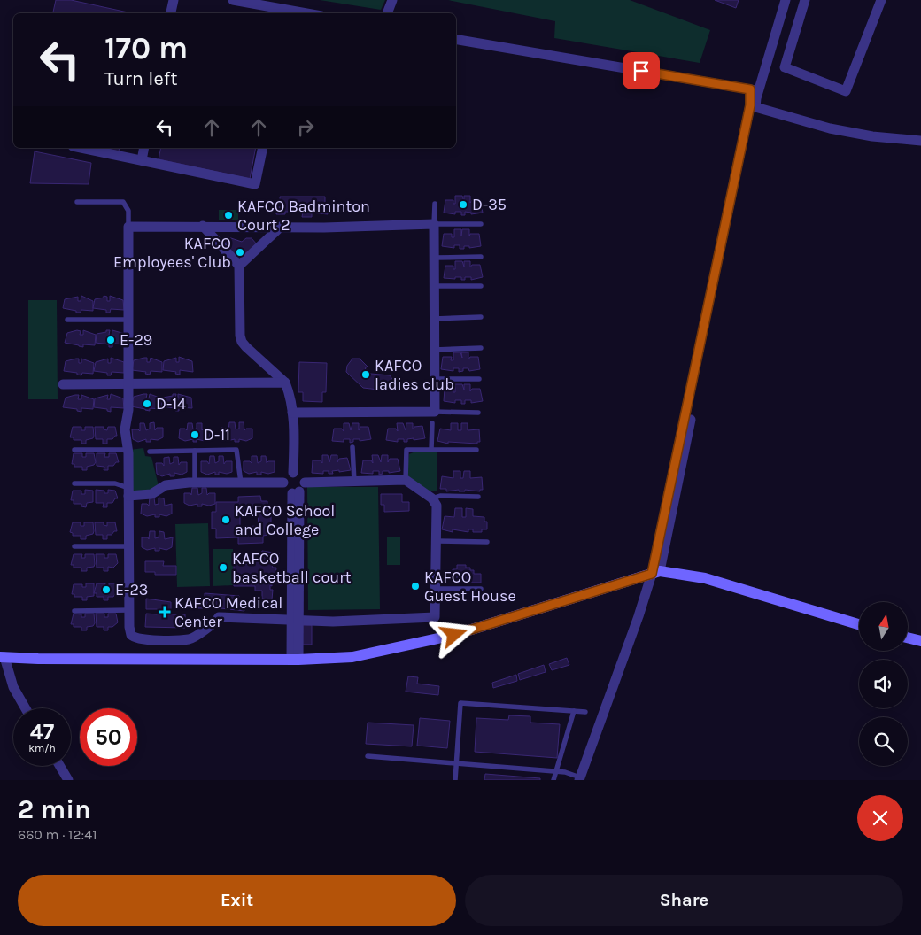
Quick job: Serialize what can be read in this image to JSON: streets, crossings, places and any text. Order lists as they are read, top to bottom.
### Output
{
  "places": {
    "other": [
      "D-35",
      "KAFCO Badminton Court 2",
      "KAFCO Employees' Club",
      "E-29",
      "KAFCO ladies club",
      "D-14",
      "D-11",
      "KAFCO School and College",
      "KAFCO basketball court",
      "KAFCO Guest House",
      "E-23"
    ],
    "health": ["KAFCO Medical Center"]
  },
  "north": "top",
  "page": {
    "turn": ["170 m", "Turn left"],
    "speed": "47 km/h",
    "limit": "50",
    "heading": ["2 min", "660 m · 12:41"],
    "buttons": ["Exit", "Share"]
  }
}
